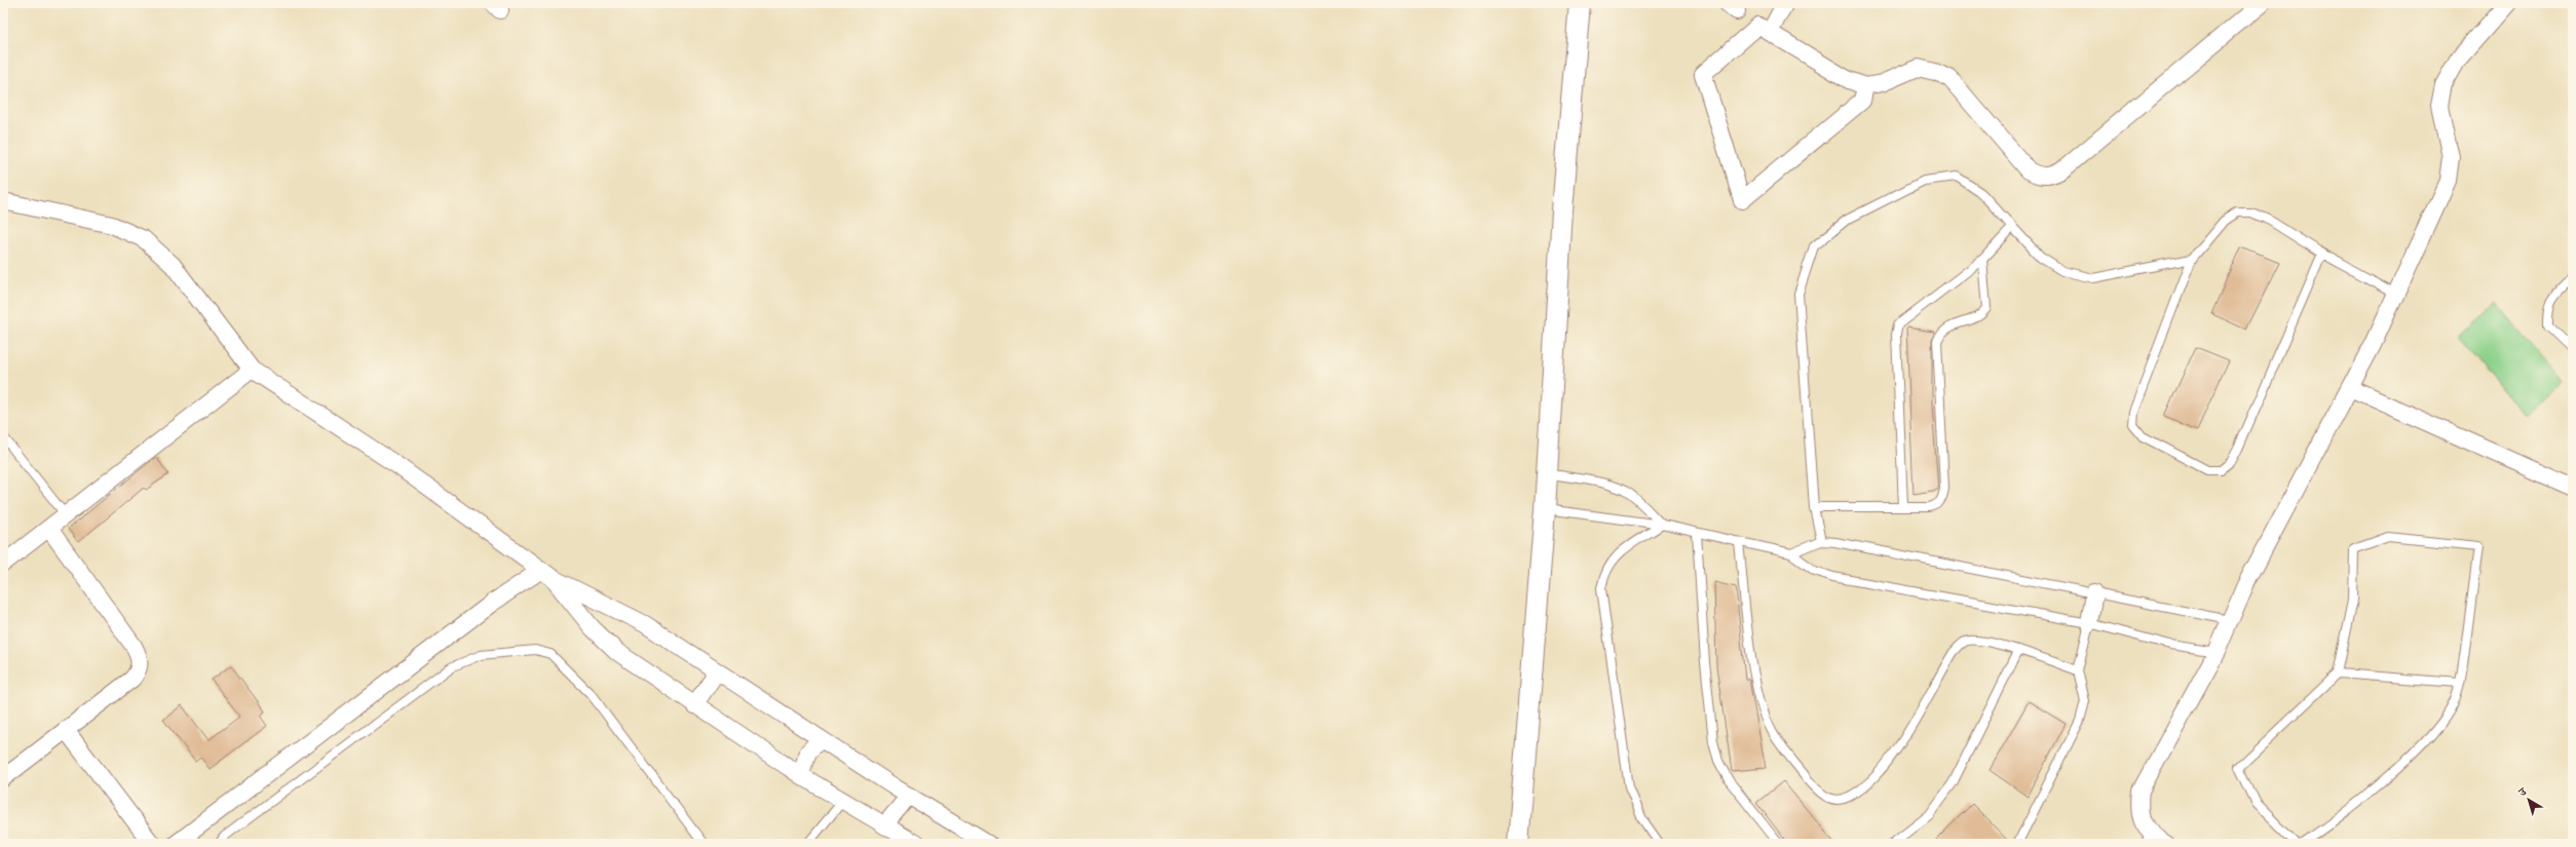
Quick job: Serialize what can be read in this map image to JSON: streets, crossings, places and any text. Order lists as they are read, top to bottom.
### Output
{
  "north": "top left"
}
